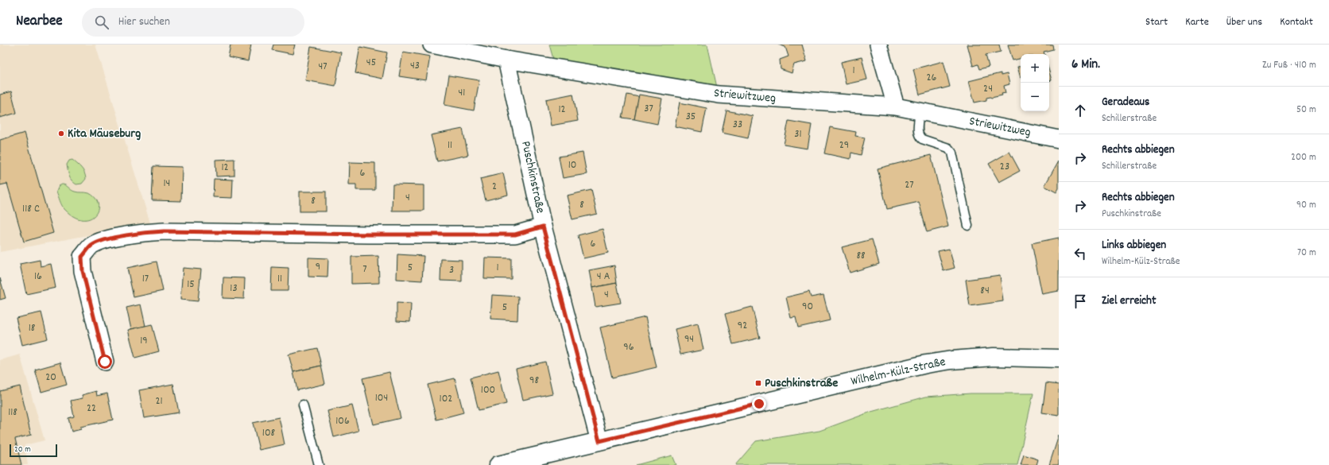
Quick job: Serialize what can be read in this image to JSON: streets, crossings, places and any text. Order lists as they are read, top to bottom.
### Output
{
  "streets": {
    "street": ["Striewitzweg", "Puschkinstraße", "Wilhelm-Külz-Straße"]
  },
  "crossings": [
    ["Striewitzweg", "Puschkinstraße"],
    ["Puschkinstraße", "Wilhelm-Külz-Straße"]
  ],
  "places": {
    "other": ["Kita Mäuseburg"],
    "transit": ["Puschkinstraße"]
  },
  "house_numbers": [
    "45",
    "43",
    "47",
    "1",
    "26",
    "24",
    "41",
    "37",
    "12",
    "35",
    "33",
    "31",
    "11",
    "29",
    "10",
    "23",
    "12",
    "6",
    "14",
    "27",
    "2",
    "4",
    "8",
    "8",
    "118 C",
    "6",
    "88",
    "9",
    "5",
    "1",
    "7",
    "3",
    "16",
    "4 A",
    "17",
    "11",
    "15",
    "13",
    "84",
    "4",
    "90",
    "5",
    "92",
    "18",
    "94",
    "19",
    "96",
    "20",
    "98",
    "100",
    "104",
    "102",
    "21",
    "22",
    "118",
    "106",
    "108"
  ],
  "scale_bar": "20 m",
  "page": {
    "header": "Nearbee",
    "search": "Hier suchen",
    "nav": [
      "Start",
      "Karte",
      "Über uns",
      "Kontakt"
    ],
    "heading": ["6 Min.", "Zu Fuß · 410 m"],
    "map_buttons": ["+", "−"],
    "list": [
      ["Geradeaus", "Schillerstraße", "50 m"],
      ["Rechts abbiegen", "Schillerstraße", "200 m"],
      ["Rechts abbiegen", "Puschkinstraße", "90 m"],
      ["Links abbiegen", "Wilhelm-Külz-Straße", "70 m"],
      "Ziel erreicht"
    ],
    "scale": "20 m"
  }
}
